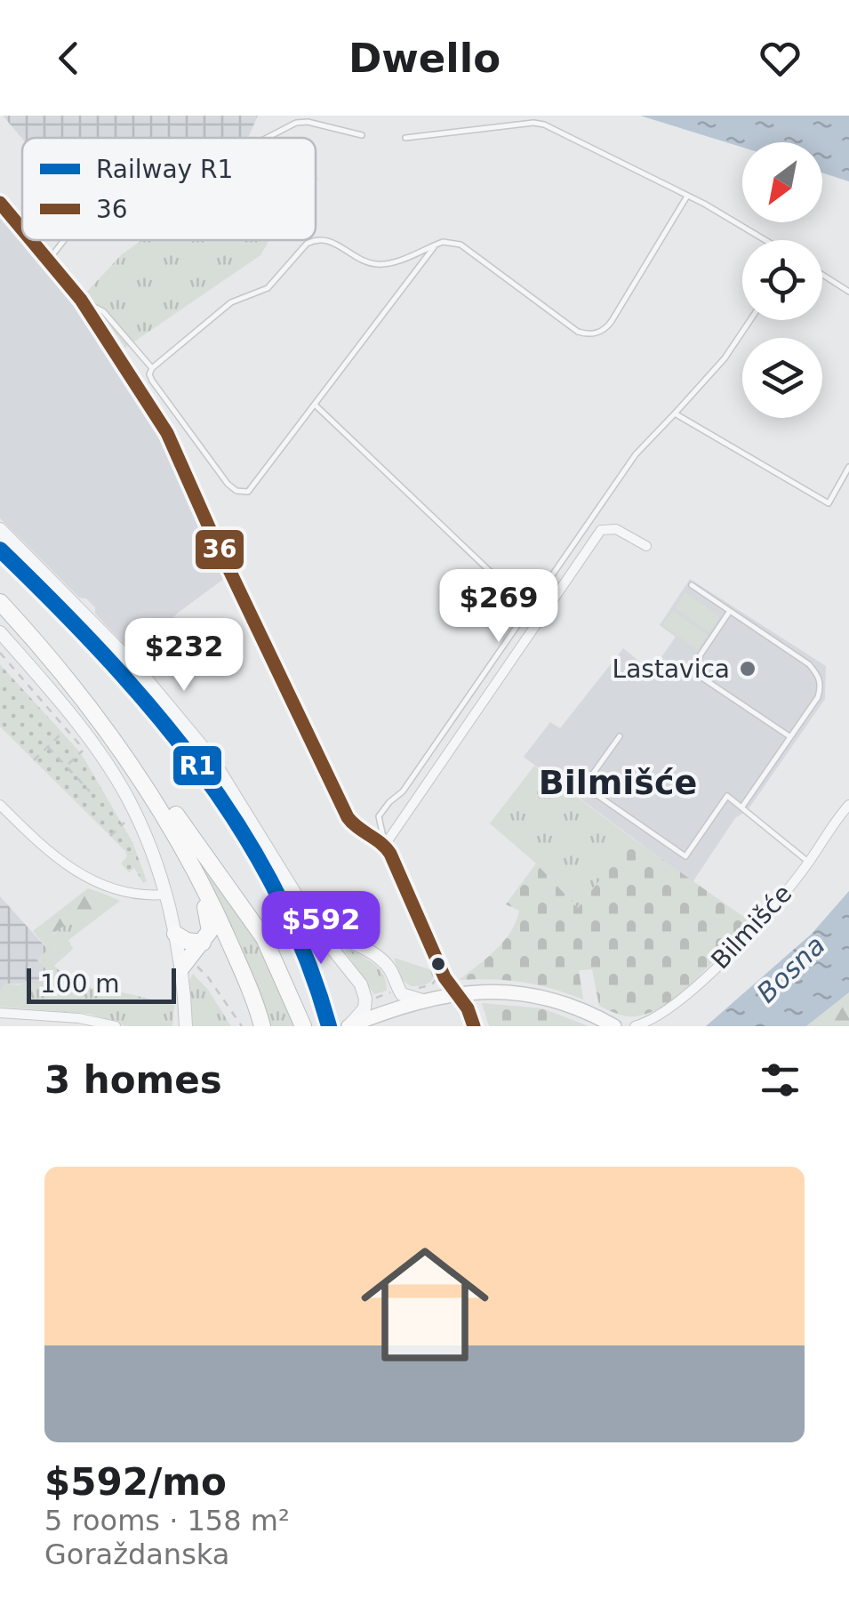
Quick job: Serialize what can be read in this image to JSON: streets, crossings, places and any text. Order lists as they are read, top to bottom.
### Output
{
  "streets": {
    "street": ["Bilmišće"]
  },
  "districts": ["Bilmišće"],
  "water": ["Bosna"],
  "places": ["Lastavica"],
  "lines": ["transit line 36", "rail line R1"],
  "legend": ["Railway R1", "36"],
  "scale_bar": "100 m",
  "north": "bottom left",
  "page": {
    "header": "Dwello",
    "price": ["$269", "$232", "$592"],
    "scale": "100 m",
    "heading": "3 homes",
    "list": [
      {
        "name": "$592/mo",
        "note": "5 rooms · 158 m² · Goraždanska"
      }
    ]
  }
}
